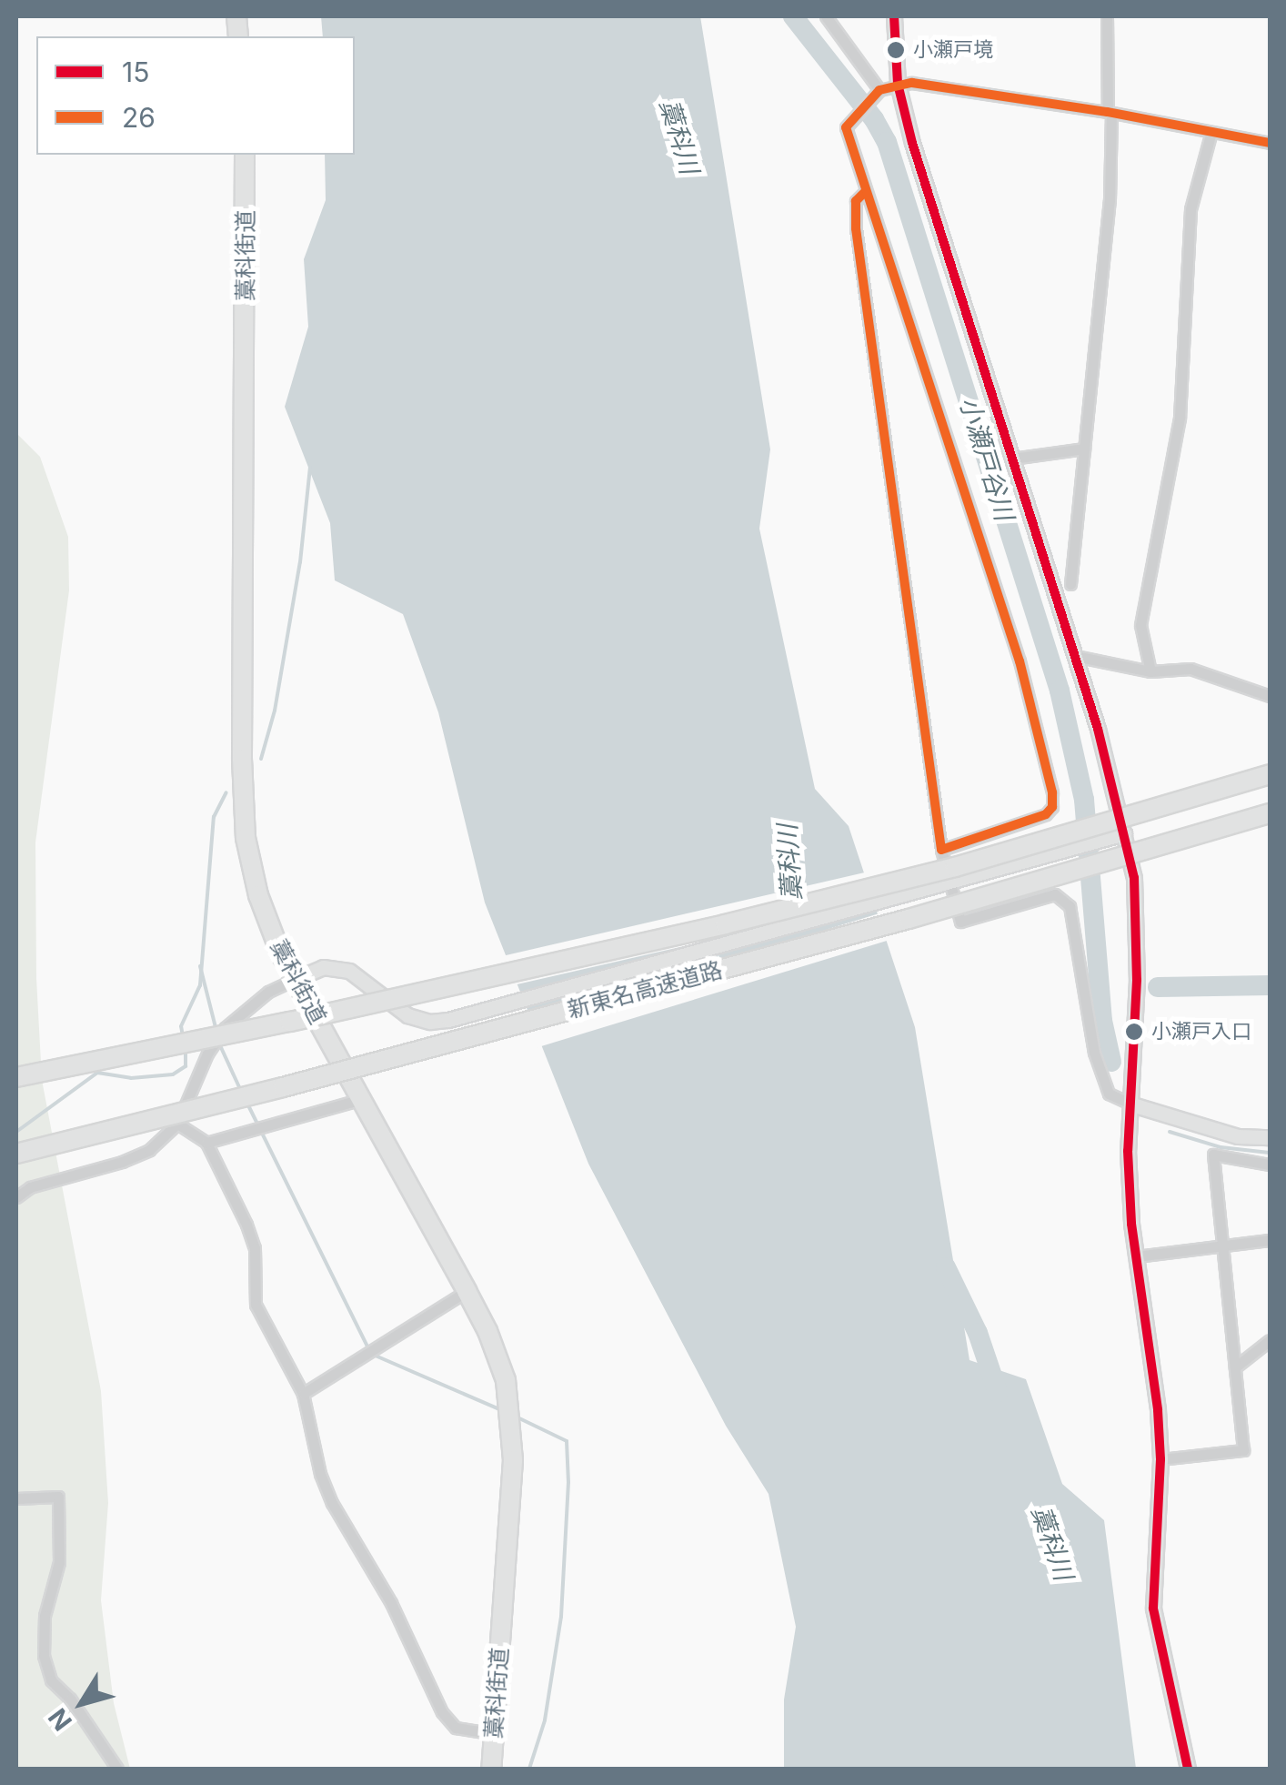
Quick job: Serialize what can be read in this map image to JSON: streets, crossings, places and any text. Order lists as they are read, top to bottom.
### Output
{
  "streets": {
    "highway": ["藁科街道", "新東名高速道路"]
  },
  "water": ["藁科川", "小瀬戸谷川"],
  "places": ["小瀬戸境", "小瀬戸入口"],
  "lines": ["transit line 15", "transit line 26"],
  "legend": ["15", "26"],
  "north": "bottom left"
}
